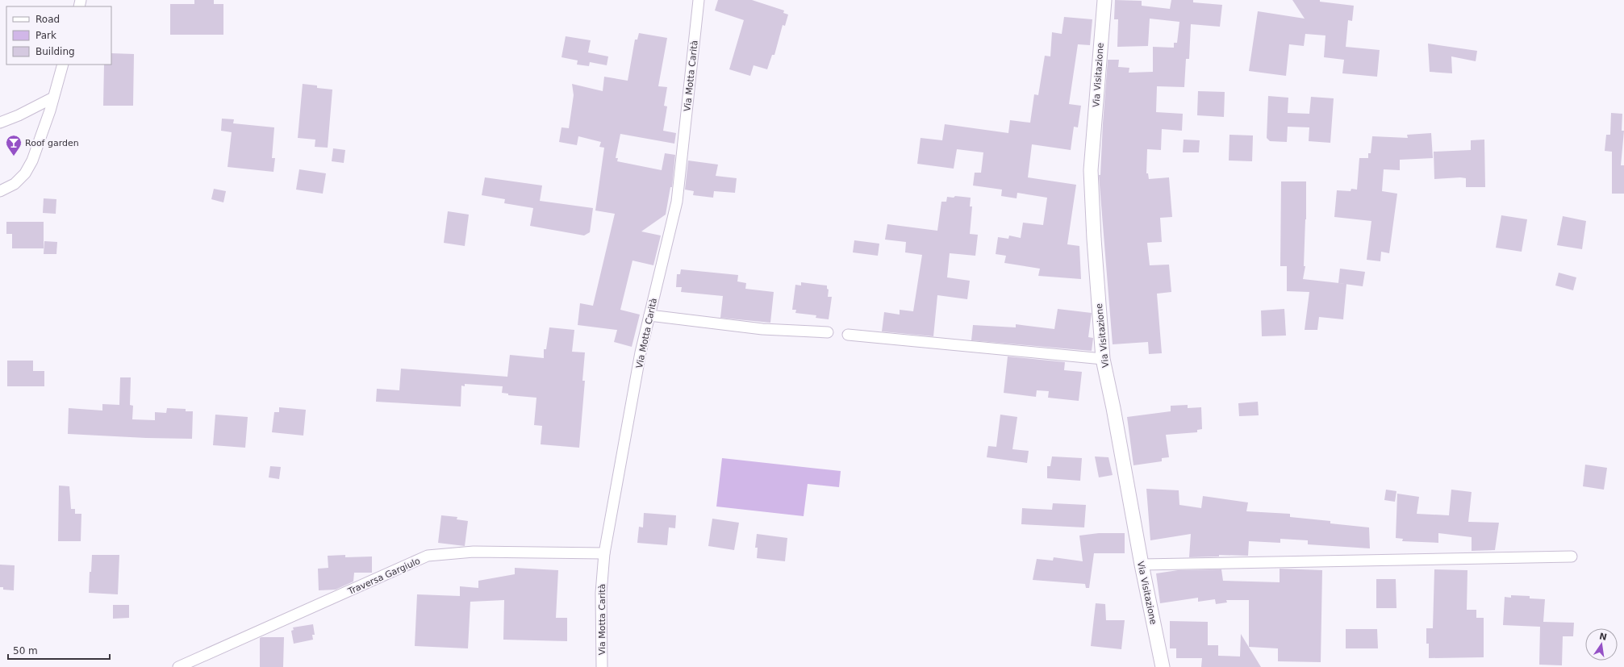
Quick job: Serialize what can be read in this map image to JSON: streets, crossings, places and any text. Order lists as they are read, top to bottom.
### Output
{
  "streets": {
    "street": ["Via Visitazione", "Via Motta Carità", "Traversa Gargiulo"]
  },
  "crossings": [
    ["Via Motta Carità", "Traversa Gargiulo"]
  ],
  "places": {
    "bar": ["Roof garden"]
  },
  "legend": ["Road", "Park", "Building"],
  "scale_bar": "50 m",
  "north": "top"
}
